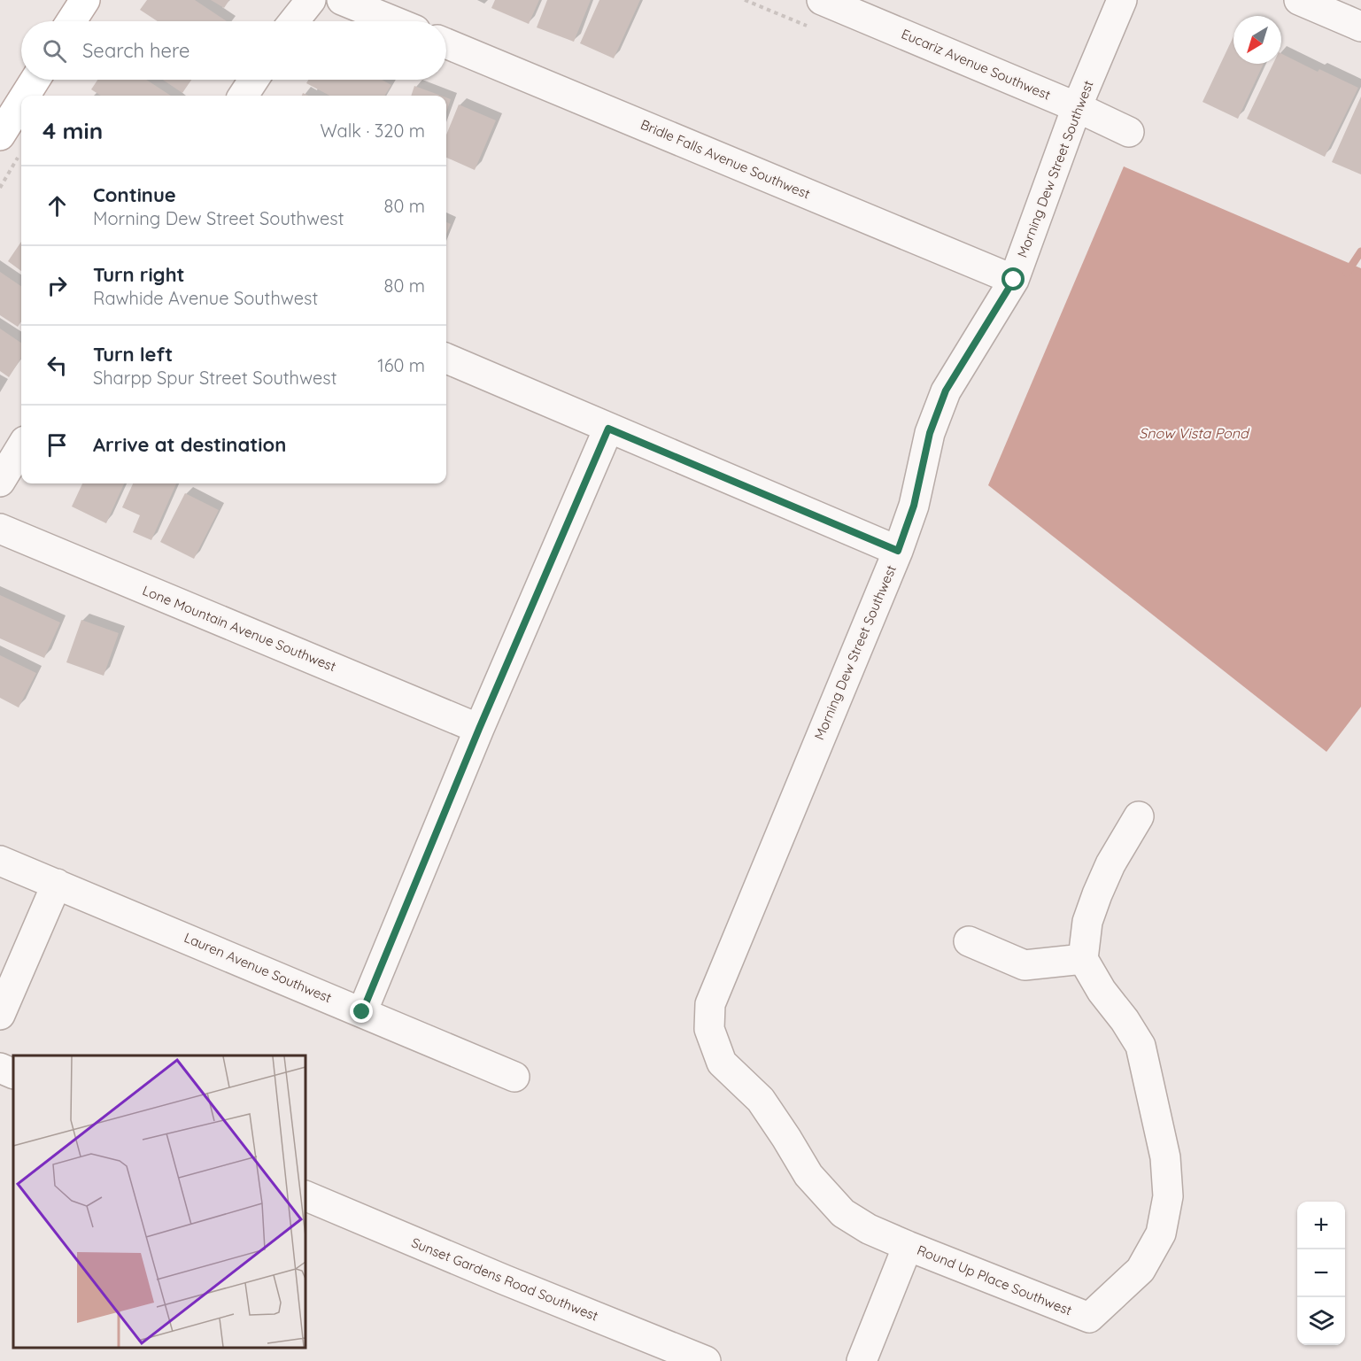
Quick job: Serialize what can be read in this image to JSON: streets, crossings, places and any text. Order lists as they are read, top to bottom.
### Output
{
  "streets": {
    "street": [
      "Eucariz Avenue Southwest",
      "Bridle Falls Avenue Southwest",
      "Morning Dew Street Southwest",
      "Lone Mountain Avenue Southwest",
      "Lauren Avenue Southwest",
      "Sunset Gardens Road Southwest",
      "Round Up Place Southwest"
    ]
  },
  "crossings": [
    ["Eucariz Avenue Southwest", "Morning Dew Street Southwest"],
    ["Bridle Falls Avenue Southwest", "Morning Dew Street Southwest"],
    ["Morning Dew Street Southwest", "Round Up Place Southwest"]
  ],
  "water": ["Snow Vista Pond"],
  "north": "bottom left",
  "page": {
    "search": "Search here",
    "heading": ["4 min", "Walk · 320 m"],
    "list": [
      ["Continue", "Morning Dew Street Southwest", "80 m"],
      ["Turn right", "Rawhide Avenue Southwest", "80 m"],
      ["Turn left", "Sharpp Spur Street Southwest", "160 m"],
      "Arrive at destination"
    ],
    "map_buttons": ["+", "−"]
  }
}
